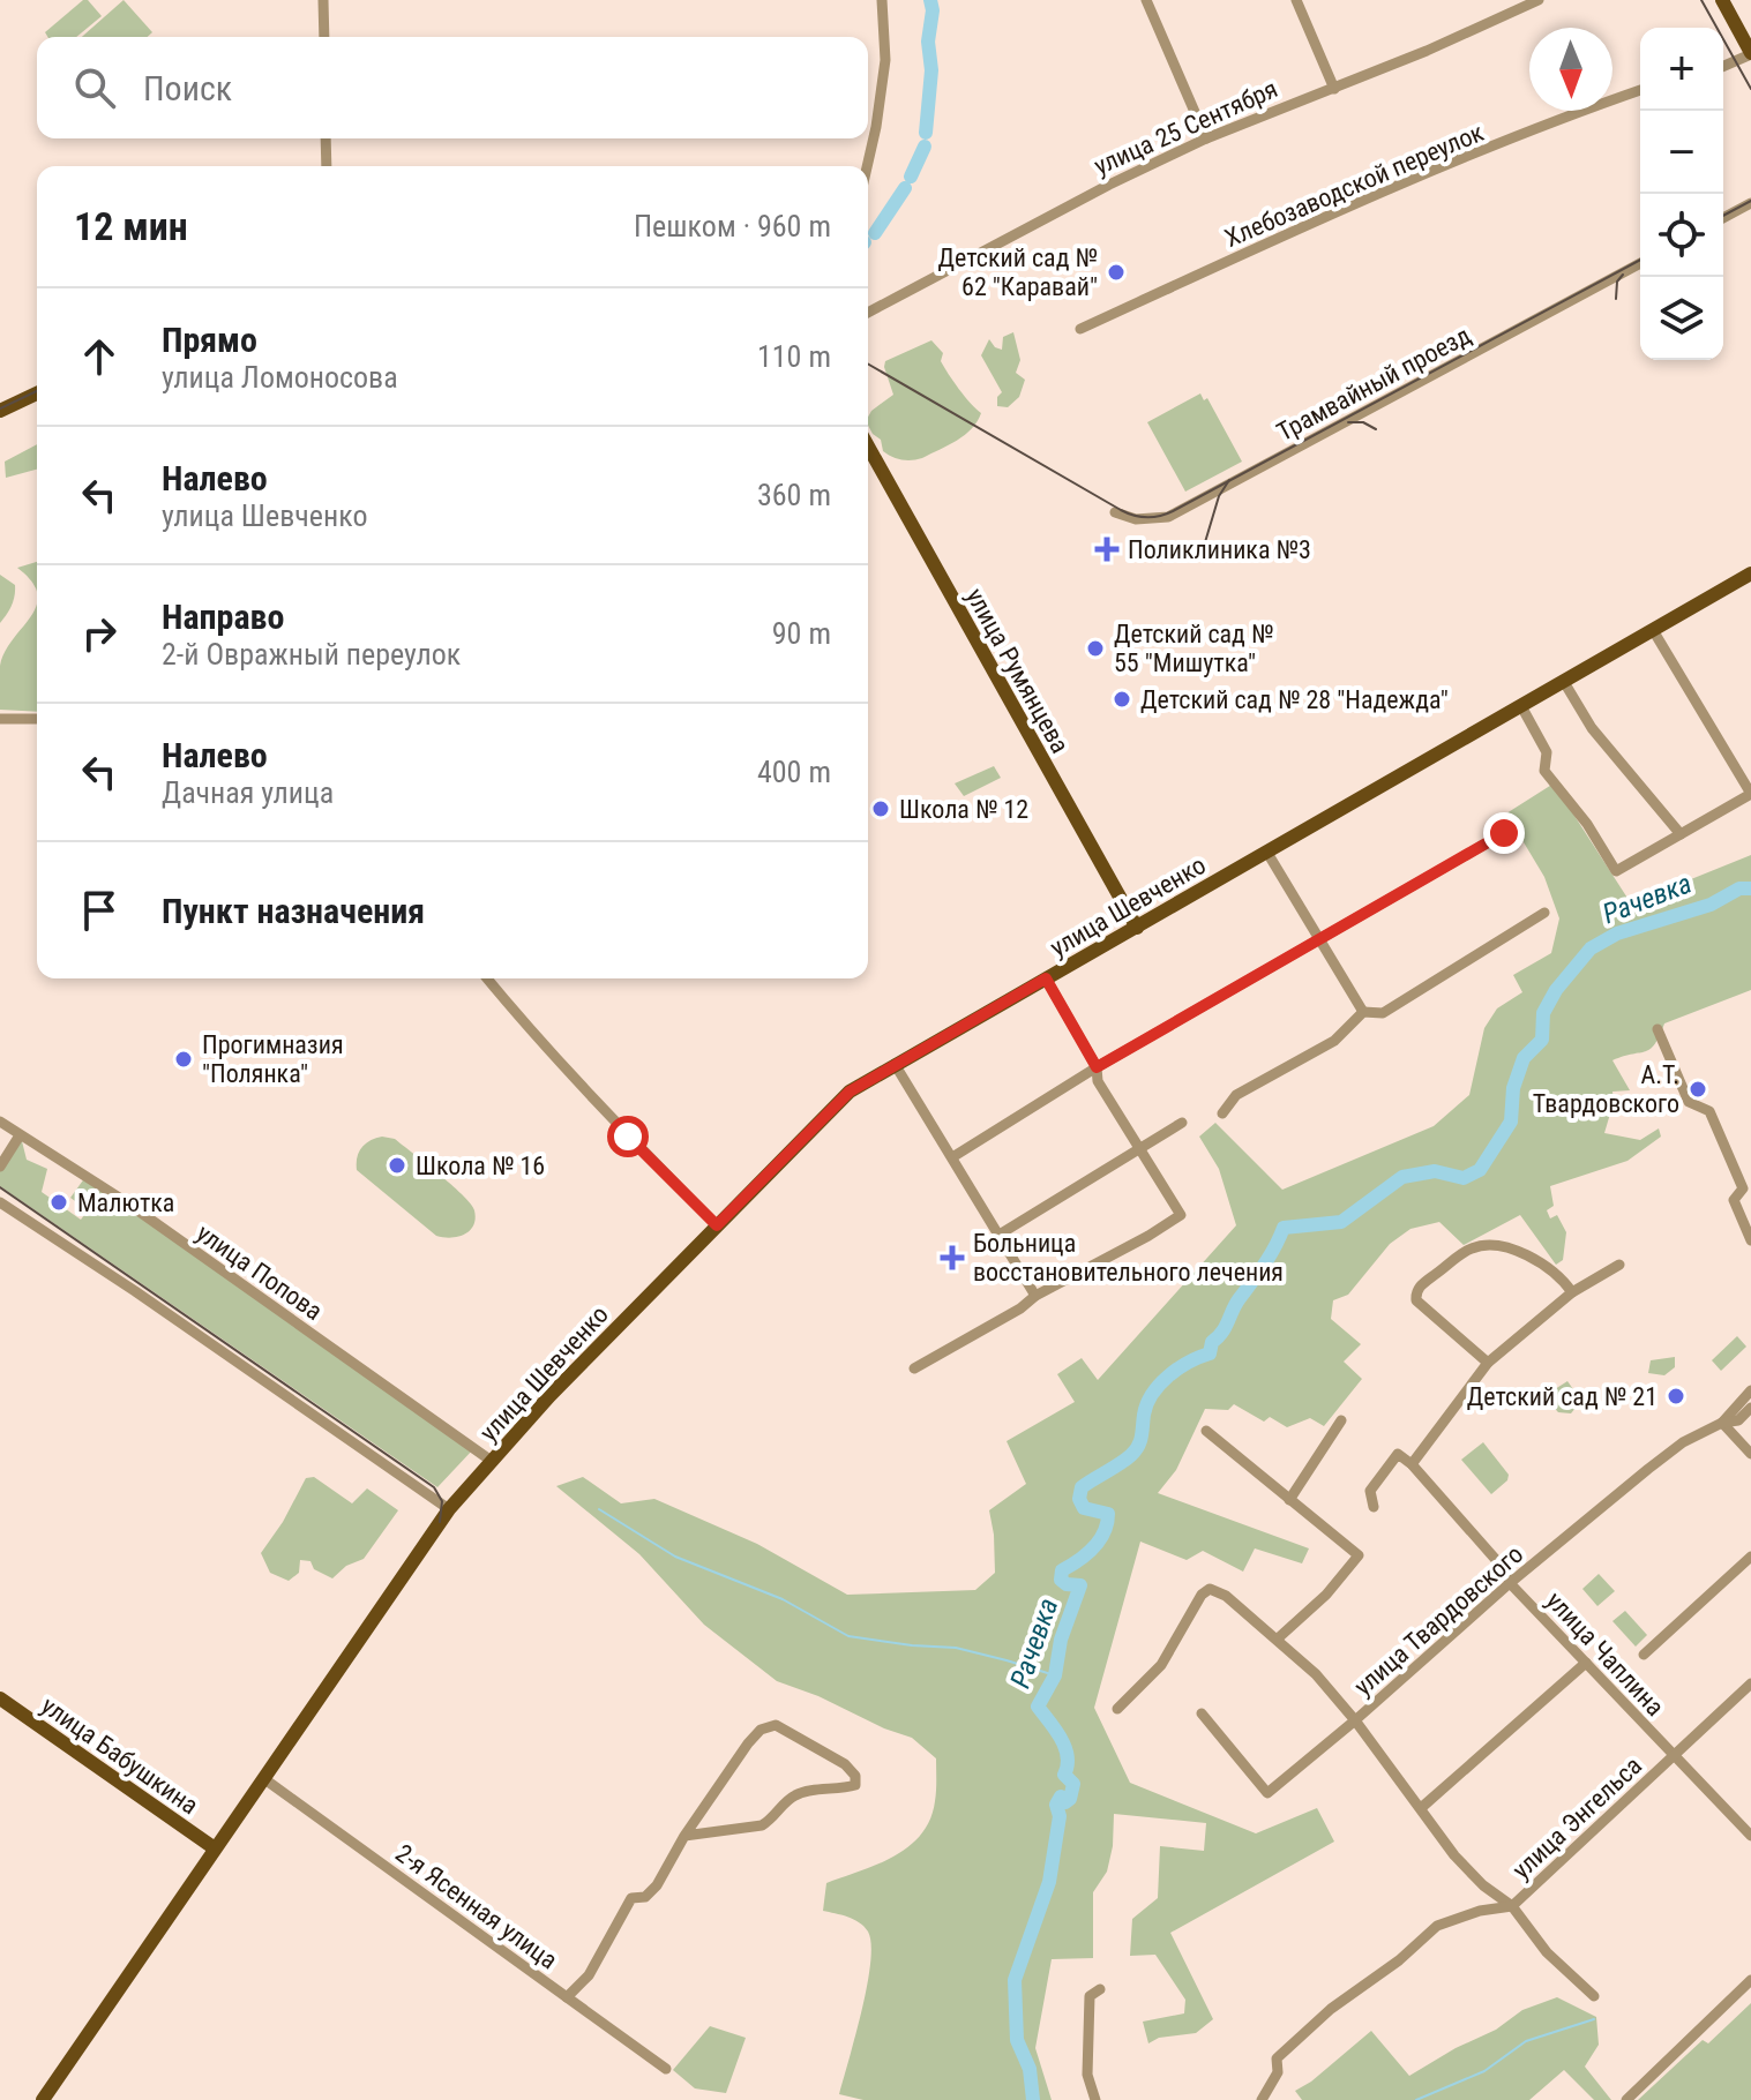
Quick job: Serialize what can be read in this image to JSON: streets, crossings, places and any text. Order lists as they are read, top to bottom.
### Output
{
  "streets": {
    "main road": ["улица Румянцева", "улица Шевченко", "улица Бабушкина"],
    "street": [
      "улица 25 Сентября",
      "Хлебозаводской переулок",
      "Трамвайный проезд",
      "улица Попова",
      "улица Твардовского",
      "улица Чаплина",
      "улица Энгельса",
      "2-я Ясенная улица"
    ]
  },
  "crossings": [
    ["улица Румянцева", "улица Шевченко"],
    ["улица Шевченко", "улица Попова"],
    ["улица Шевченко", "улица Бабушкина"],
    ["улица Шевченко", "2-я Ясенная улица"],
    ["улица Твардовского", "улица Чаплина"],
    ["улица Чаплина", "улица Энгельса"]
  ],
  "water": ["Рачевка"],
  "places": {
    "other": [
      "Детский сад № 62 \"Каравай\"",
      "Детский сад № 55 \"Мишутка\"",
      "Детский сад № 28 \"Надежда\"",
      "Школа № 12",
      "Прогимназия \"Полянка\"",
      "А.Т. Твардовского",
      "Школа № 16",
      "Малютка",
      "Детский сад № 21"
    ],
    "health": ["Поликлиника №3", "Больница восстановительного лечения"]
  },
  "north": "bottom",
  "page": {
    "map_buttons": ["+", "−"],
    "search": "Поиск",
    "heading": ["12 мин", "Пешком · 960 m"],
    "list": [
      ["Прямо", "улица Ломоносова", "110 m"],
      ["Налево", "улица Шевченко", "360 m"],
      ["Направо", "2-й Овражный переулок", "90 m"],
      ["Налево", "Дачная улица", "400 m"],
      "Пункт назначения"
    ]
  }
}
